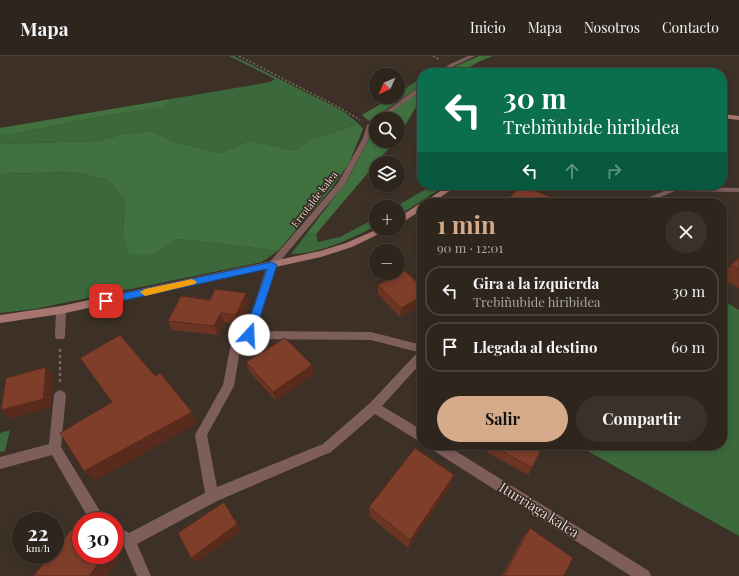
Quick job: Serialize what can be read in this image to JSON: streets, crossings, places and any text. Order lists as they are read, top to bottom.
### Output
{
  "streets": {
    "street": ["Errotalde kalea", "Iturriaga kalea"]
  },
  "north": "bottom left",
  "page": {
    "header": "Mapa",
    "nav": [
      "Inicio",
      "Mapa",
      "Nosotros",
      "Contacto"
    ],
    "map_buttons": ["+", "−"],
    "turn": ["30 m", "Trebiñubide hiribidea"],
    "heading": ["1 min", "90 m · 12:01"],
    "list": [
      {
        "name": "Gira a la izquierda",
        "note": "Trebiñubide hiribidea",
        "value": "30 m"
      },
      {
        "name": "Llegada al destino",
        "value": "60 m"
      }
    ],
    "buttons": ["Salir", "Compartir"],
    "speed": "22 km/h",
    "limit": "30"
  }
}
